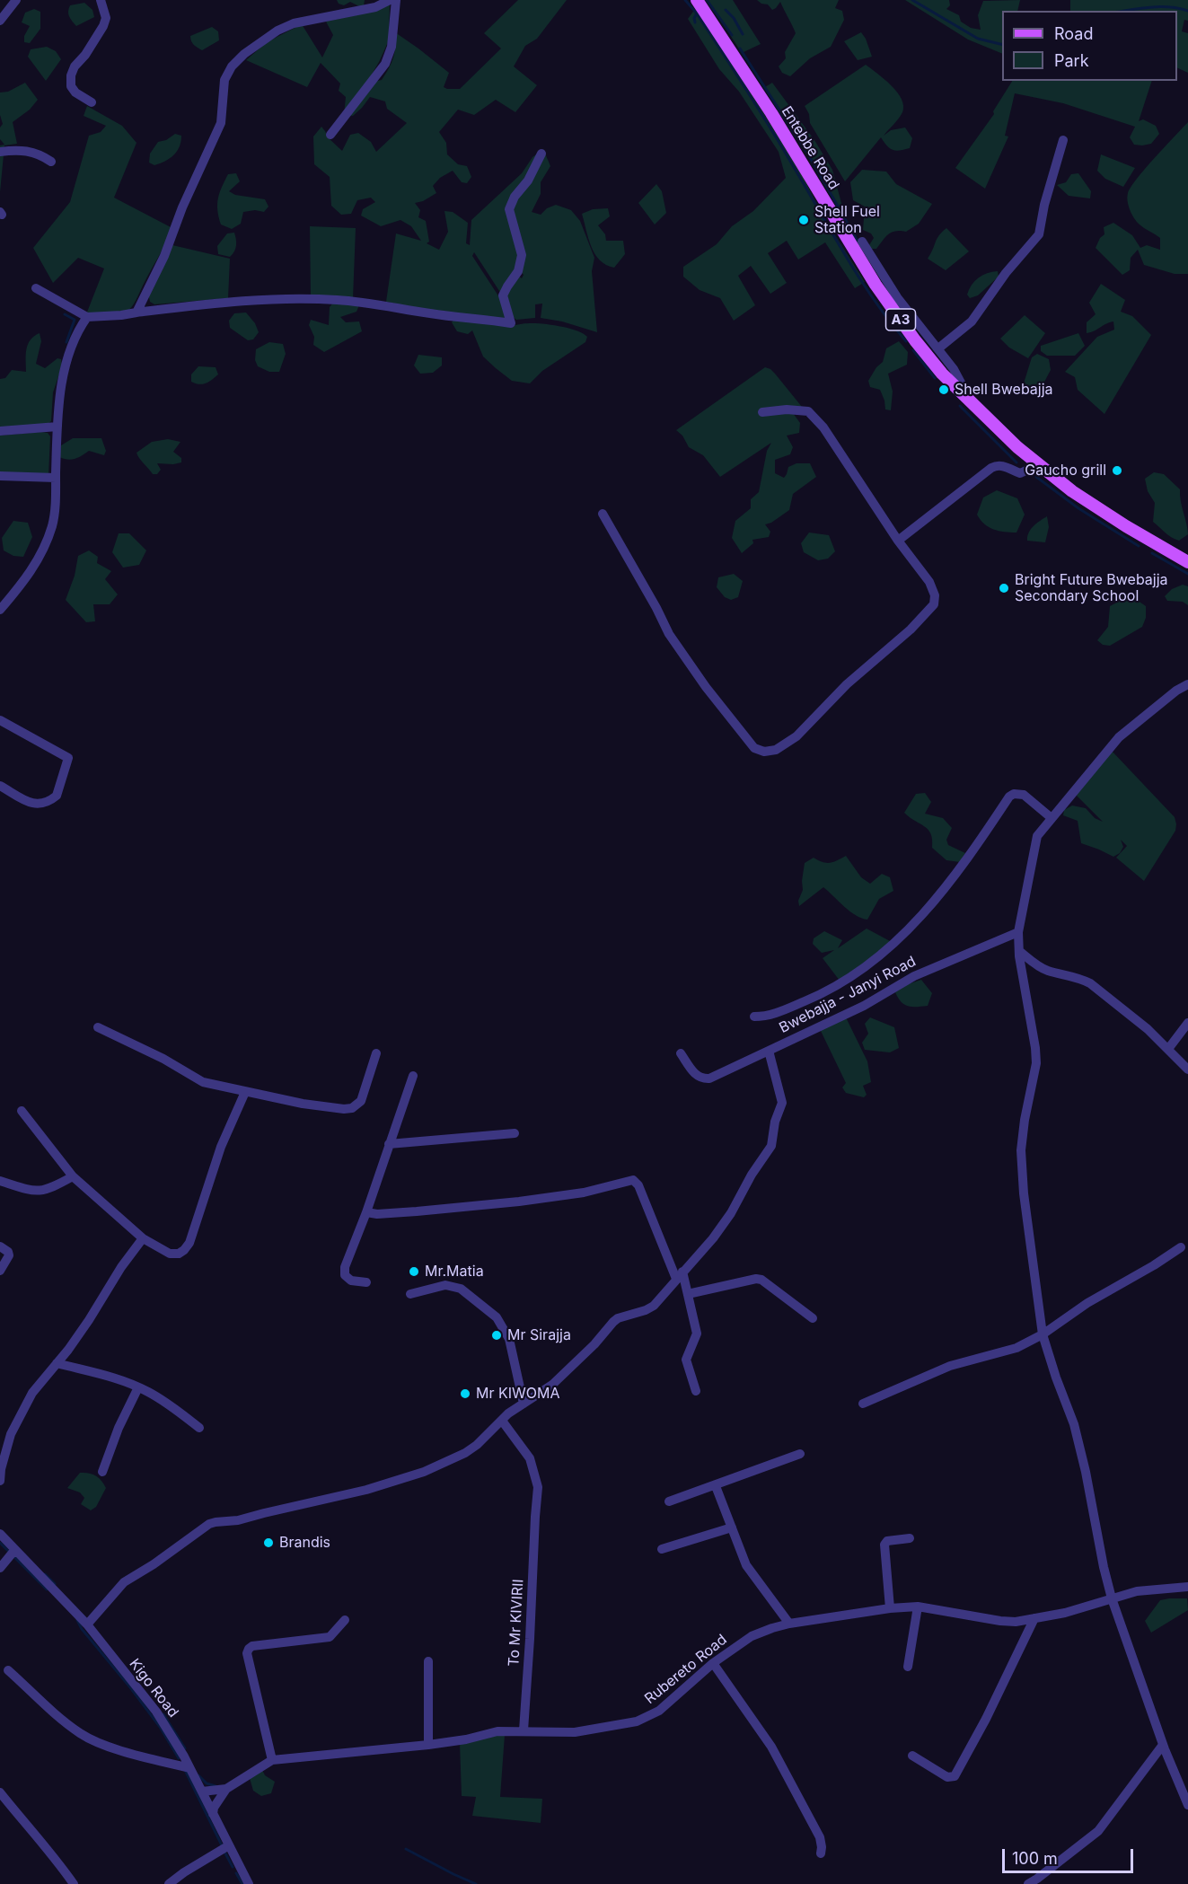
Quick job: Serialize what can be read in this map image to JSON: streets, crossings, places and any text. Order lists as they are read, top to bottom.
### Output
{
  "streets": {
    "main road": ["Entebbe Road", "A3"],
    "street": [
      "Bwebajja - Janyi Road",
      "To Mr KIVIRII",
      "Rubereto Road",
      "Kigo Road"
    ]
  },
  "crossings": [
    ["Bwebajja - Janyi Road", "To Mr KIVIRII"],
    ["Bwebajja - Janyi Road", "Kigo Road"],
    ["To Mr KIVIRII", "Rubereto Road"],
    ["Rubereto Road", "Kigo Road"]
  ],
  "places": [
    "Shell Fuel Station",
    "Shell Bwebajja",
    "Gaucho grill",
    "Bright Future Bwebajja Secondary School",
    "Mr.Matia",
    "Mr Sirajja",
    "Mr KIWOMA",
    "Brandis"
  ],
  "legend": ["Road", "Park"],
  "scale_bar": "100 m"
}
